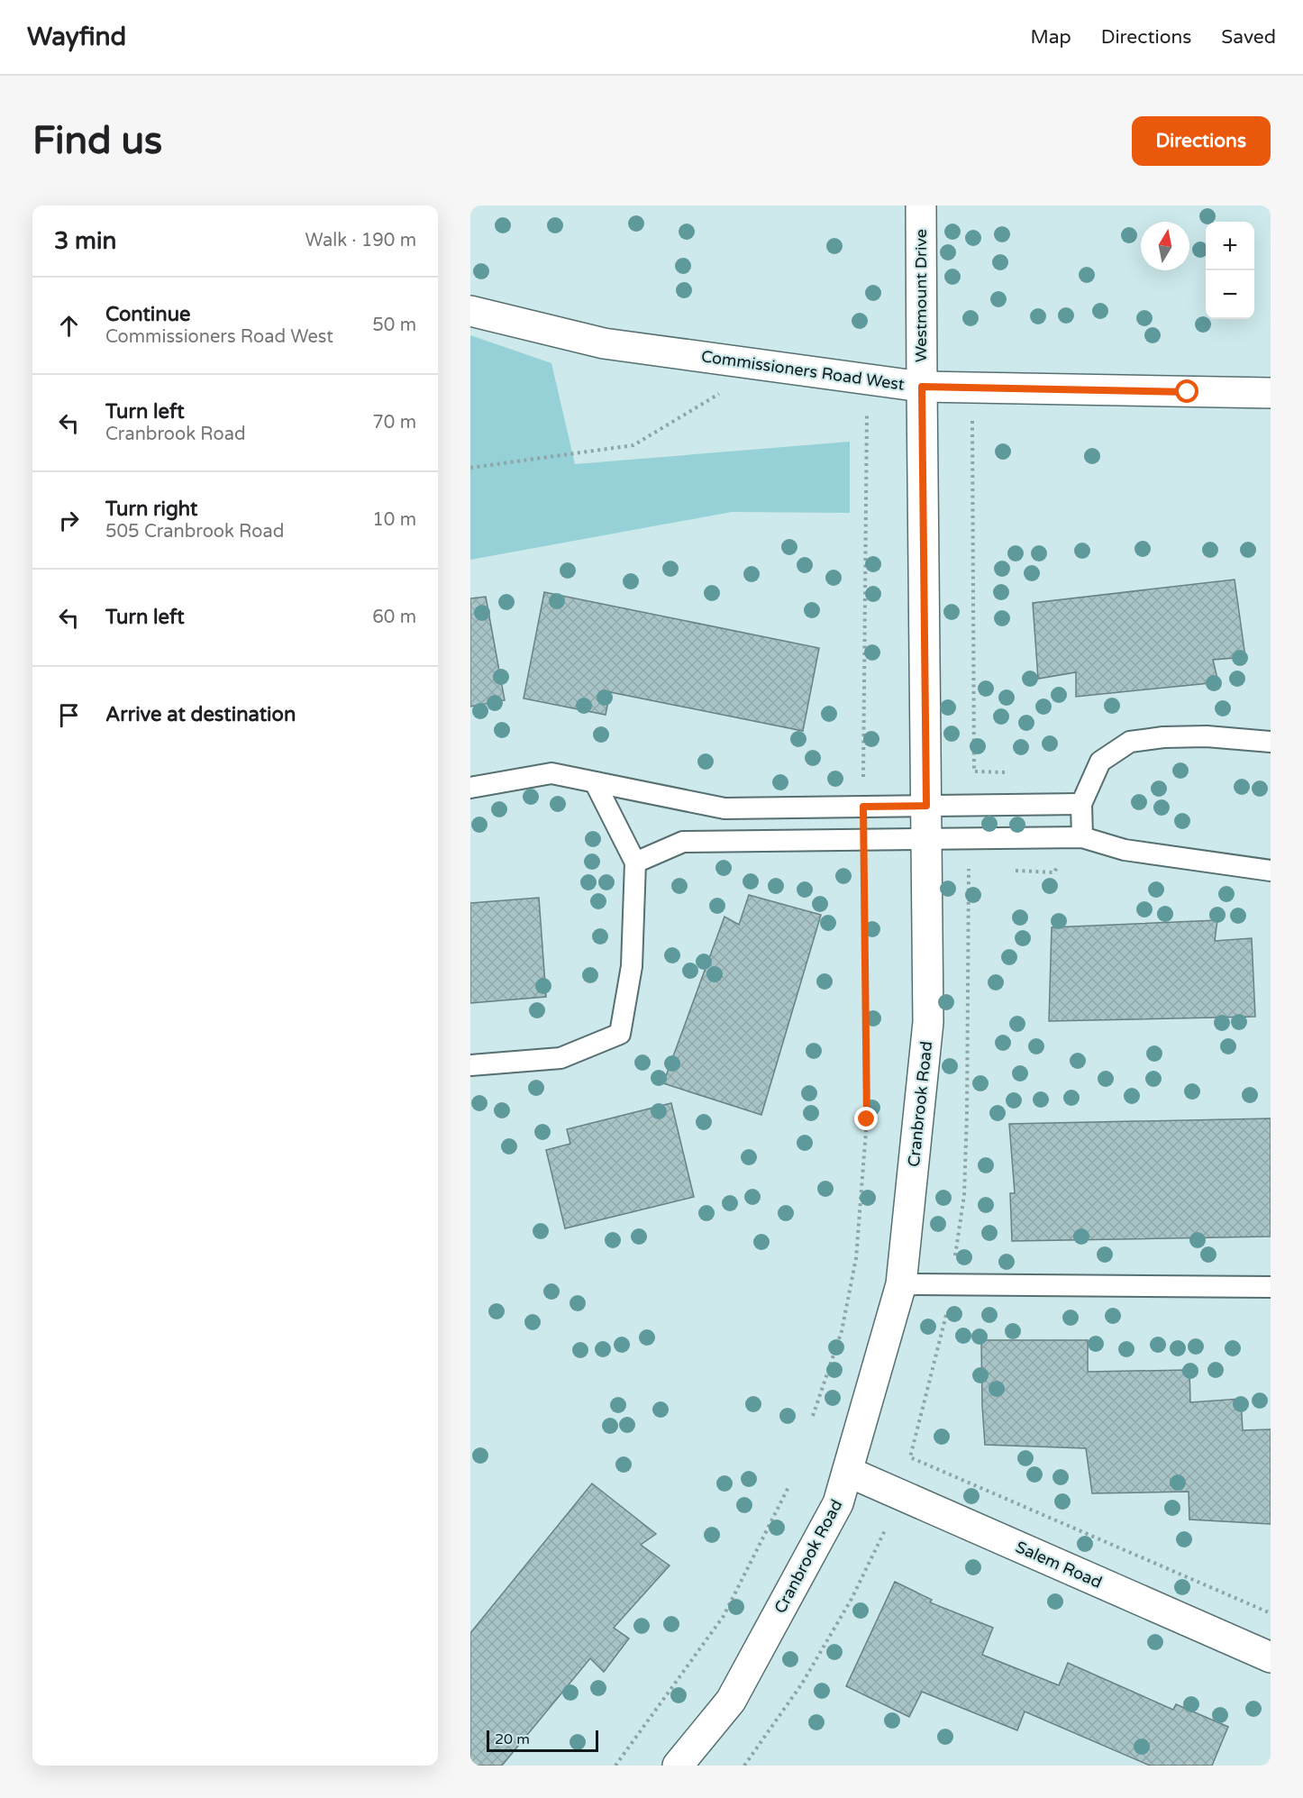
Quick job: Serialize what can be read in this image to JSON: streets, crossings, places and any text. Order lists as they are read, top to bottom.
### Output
{
  "streets": {
    "street": [
      "Westmount Drive",
      "Commissioners Road West",
      "Cranbrook Road",
      "Salem Road"
    ]
  },
  "crossings": [
    ["Westmount Drive", "Commissioners Road West"],
    ["Westmount Drive", "Cranbrook Road"],
    ["Commissioners Road West", "Cranbrook Road"],
    ["Cranbrook Road", "Salem Road"]
  ],
  "scale_bar": "20 m",
  "north": "top",
  "page": {
    "header": "Wayfind",
    "nav": ["Map", "Directions", "Saved"],
    "buttons": "Directions",
    "title": "Find us",
    "heading": ["3 min", "Walk · 190 m"],
    "map_buttons": ["+", "−"],
    "list": [
      ["Continue", "Commissioners Road West", "50 m"],
      ["Turn left", "Cranbrook Road", "70 m"],
      ["Turn right", "505 Cranbrook Road", "10 m"],
      ["Turn left", "60 m"],
      "Arrive at destination"
    ],
    "scale": "20 m"
  }
}
